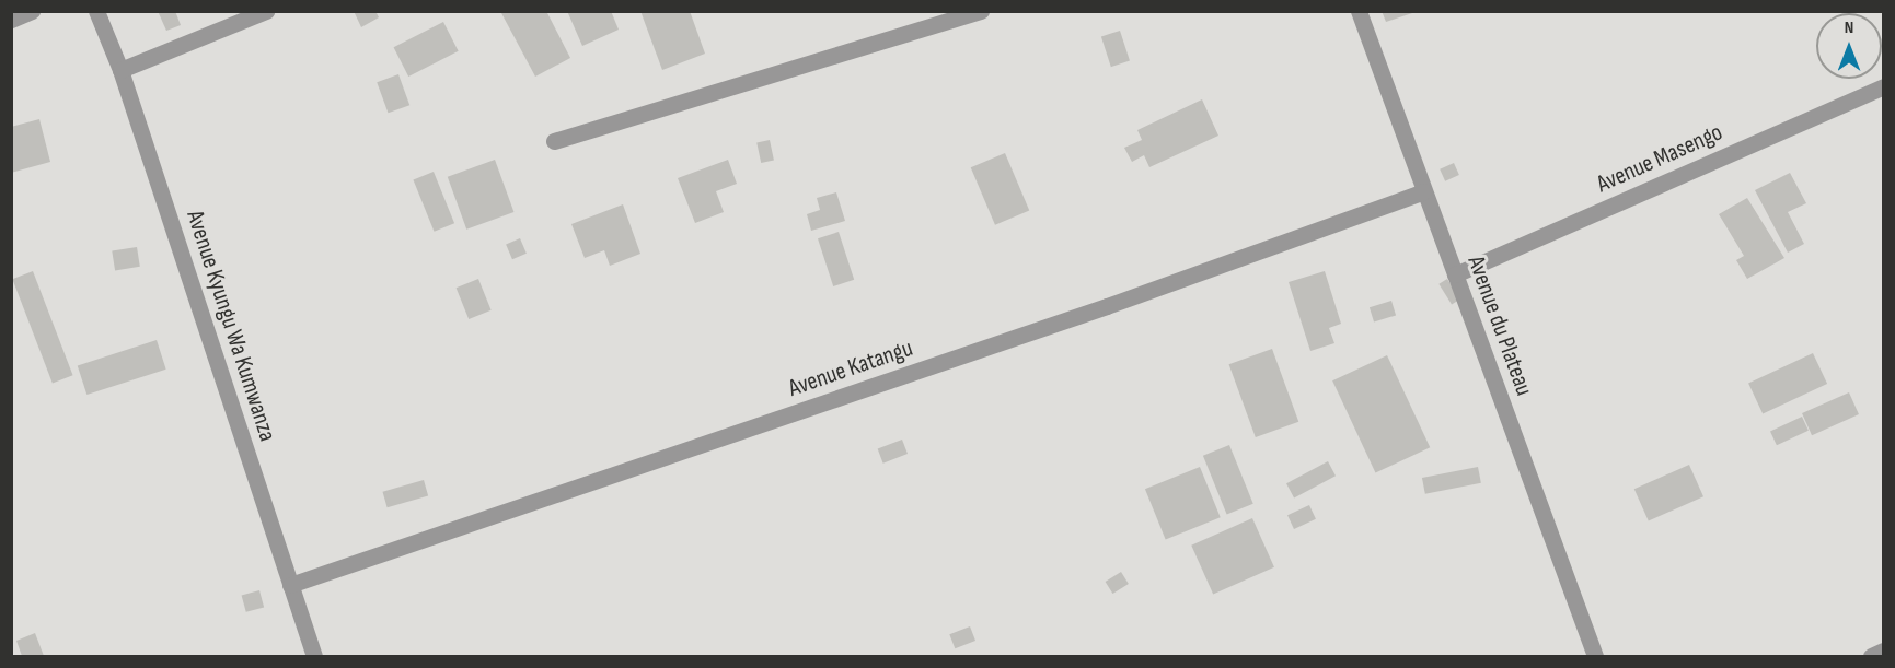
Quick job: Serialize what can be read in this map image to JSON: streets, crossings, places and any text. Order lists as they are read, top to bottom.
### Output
{
  "streets": {
    "street": [
      "Avenue Masengo",
      "Avenue Kyungu Wa Kumwanza",
      "Avenue du Plateau",
      "Avenue Katangu"
    ]
  },
  "crossings": [
    ["Avenue Masengo", "Avenue du Plateau"],
    ["Avenue Kyungu Wa Kumwanza", "Avenue Katangu"],
    ["Avenue du Plateau", "Avenue Katangu"]
  ],
  "north": "top"
}
